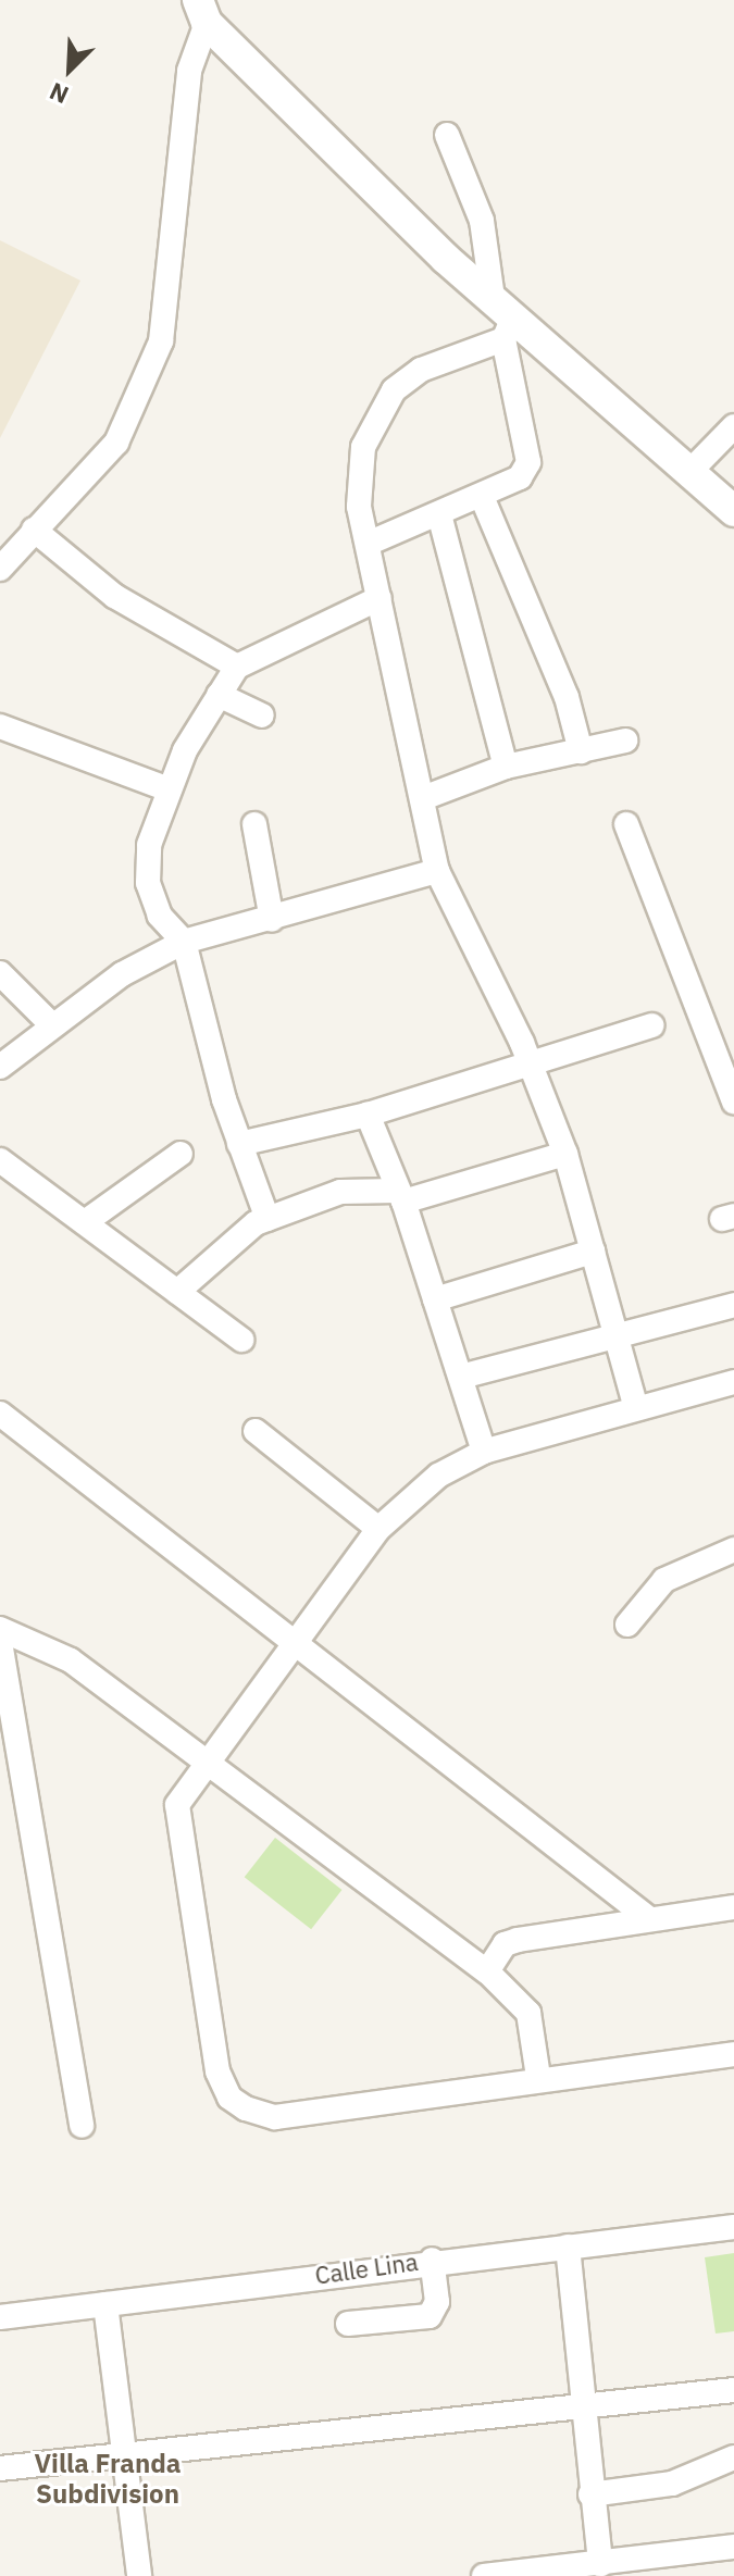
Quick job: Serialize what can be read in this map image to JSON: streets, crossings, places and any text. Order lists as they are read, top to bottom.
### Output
{
  "streets": {
    "street": ["Calle Lina"]
  },
  "districts": ["Villa Franda Subdivision"],
  "north": "bottom left"
}
